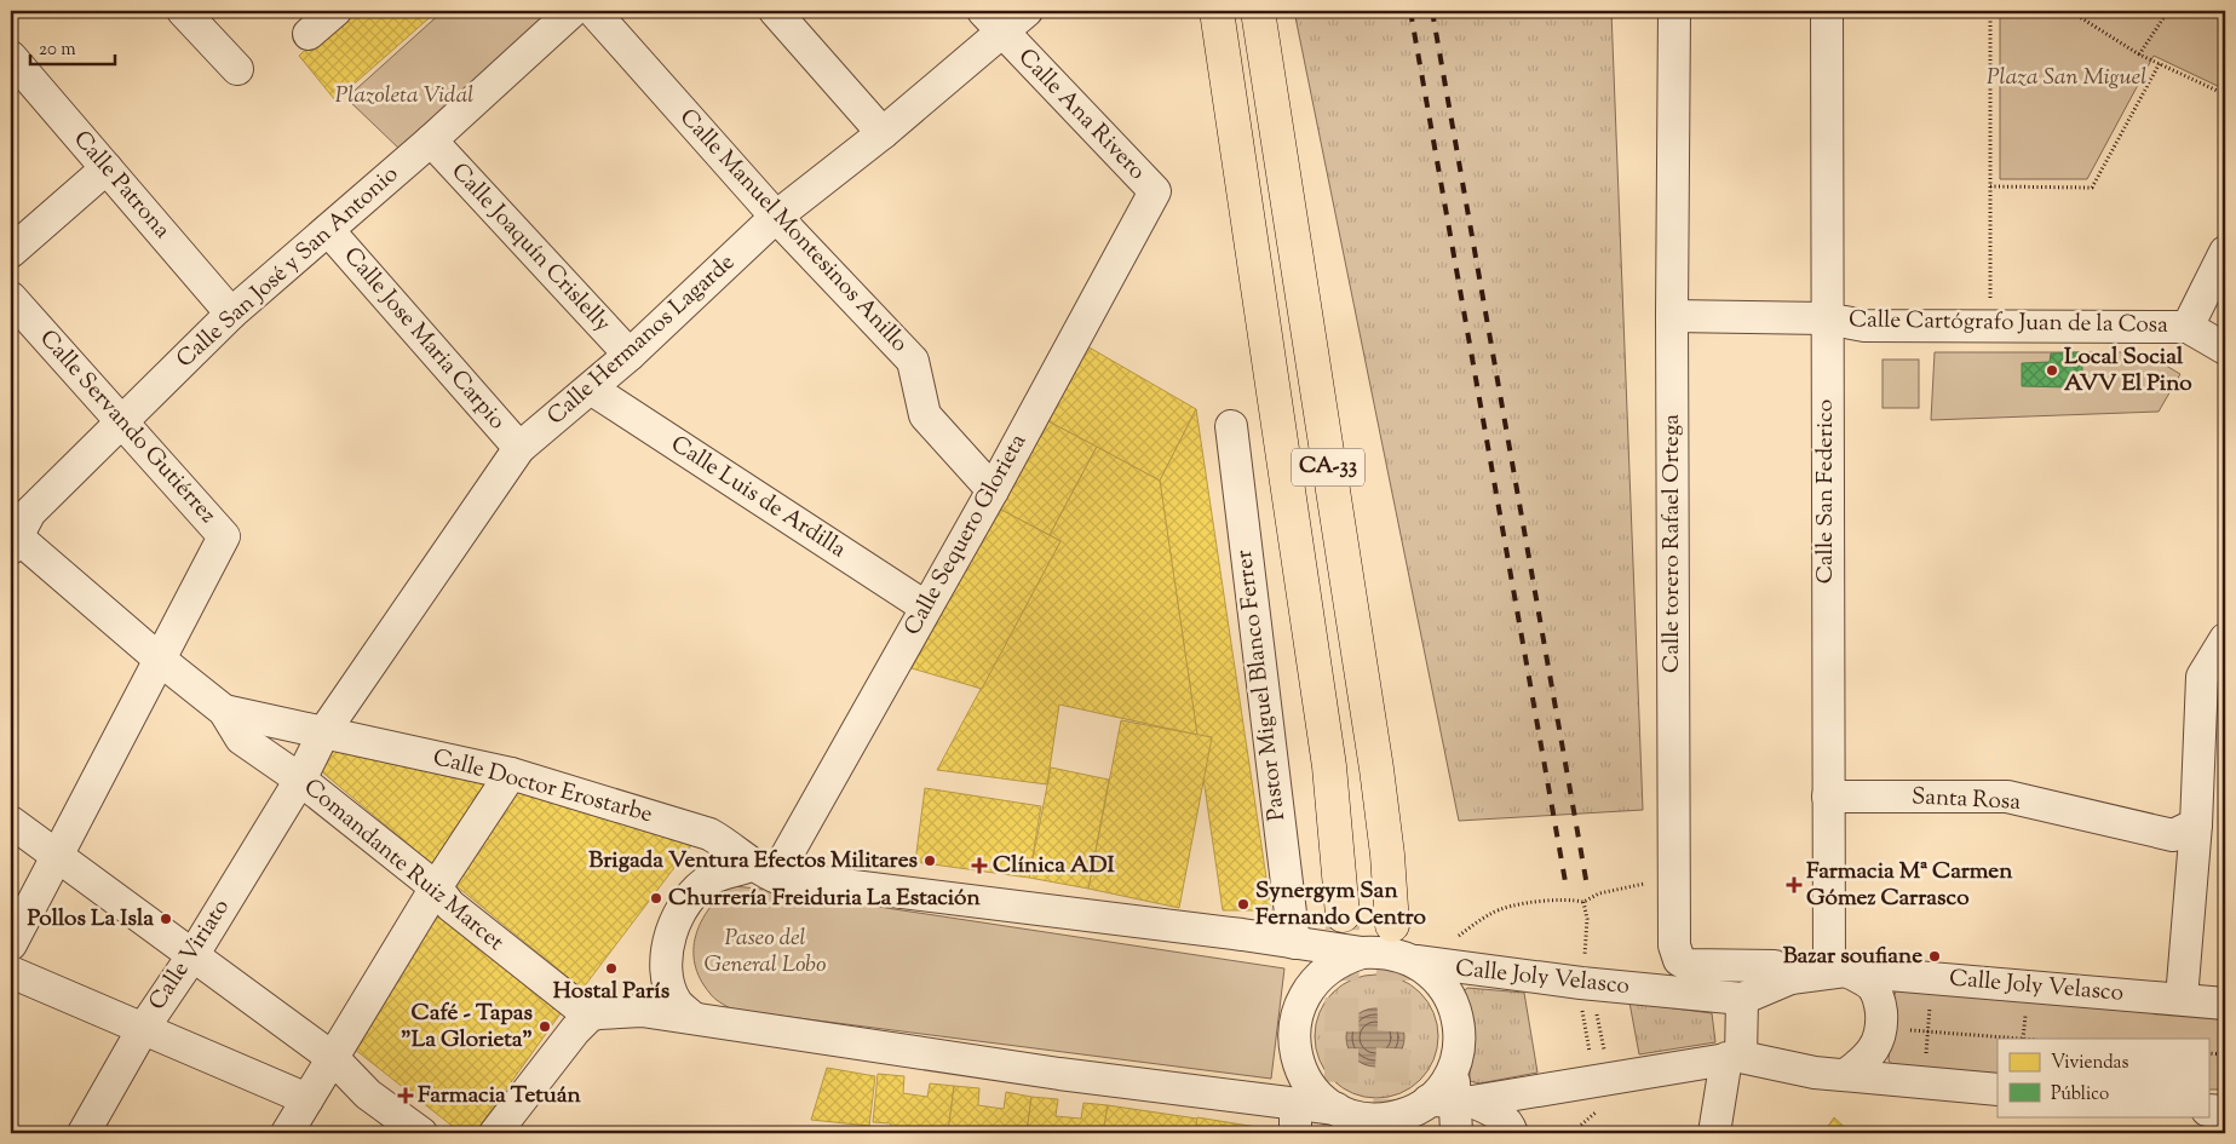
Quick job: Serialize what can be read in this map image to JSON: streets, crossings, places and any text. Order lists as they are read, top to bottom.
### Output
{
  "streets": {
    "highway": ["CA-33"],
    "street": [
      "Calle Ana Rivero",
      "Calle Patrona",
      "Calle Manuel Montesinos Anillo",
      "Calle Joaquín Crislelly",
      "Calle San José y San Antonio",
      "Calle Cartógrafo Juan de la Cosa",
      "Calle Jose Maria Carpio",
      "Calle Hermanos Lagarde",
      "Calle Servando Gutiérrez",
      "Calle San Federico",
      "Calle Luis de Ardilla",
      "Calle Sequero Glorieta",
      "Calle torero Rafael Ortega",
      "Pastor Miguel Blanco Ferrer",
      "Calle Doctor Erostarbe",
      "Santa Rosa",
      "Comandante Ruiz Marcet",
      "Calle Viriato",
      "Calle Joly Velasco"
    ]
  },
  "crossings": [
    ["Calle Ana Rivero", "Calle Hermanos Lagarde"],
    ["Calle Ana Rivero", "Calle Sequero Glorieta"],
    ["Calle Patrona", "Calle San José y San Antonio"],
    ["Calle Manuel Montesinos Anillo", "Calle Hermanos Lagarde"],
    ["Calle Manuel Montesinos Anillo", "Calle Sequero Glorieta"],
    ["Calle Joaquín Crislelly", "Calle San José y San Antonio"],
    ["Calle Joaquín Crislelly", "Calle Hermanos Lagarde"],
    ["Calle San José y San Antonio", "Calle Jose Maria Carpio"],
    ["Calle San José y San Antonio", "Calle Servando Gutiérrez"],
    ["Calle Cartógrafo Juan de la Cosa", "Calle San Federico"],
    ["Calle Cartógrafo Juan de la Cosa", "Calle torero Rafael Ortega"],
    ["Calle Jose Maria Carpio", "Calle Hermanos Lagarde"],
    ["Calle Hermanos Lagarde", "Calle Luis de Ardilla"],
    ["Calle Hermanos Lagarde", "Calle Doctor Erostarbe"],
    ["Calle Hermanos Lagarde", "Calle Viriato"],
    ["Calle San Federico", "Calle torero Rafael Ortega"],
    ["Calle San Federico", "Santa Rosa"],
    ["Calle San Federico", "Calle Joly Velasco"],
    ["Calle Luis de Ardilla", "Calle Sequero Glorieta"],
    ["Calle Sequero Glorieta", "Calle Doctor Erostarbe"],
    ["Calle torero Rafael Ortega", "Calle Joly Velasco"],
    ["Calle Doctor Erostarbe", "Comandante Ruiz Marcet"],
    ["Calle Doctor Erostarbe", "Calle Viriato"],
    ["Comandante Ruiz Marcet", "Calle Viriato"]
  ],
  "parks": ["Plaza San Miguel", "Plazoleta Vidal", "Paseo del General Lobo"],
  "places": {
    "other": [
      "Local Social AVV El Pino",
      "Brigada Ventura Efectos Militares",
      "Churrería Freiduria La Estación",
      "Synergym San Fernando Centro",
      "Pollos La Isla",
      "Bazar soufiane",
      "Hostal París",
      "Café - Tapas \"La Glorieta\""
    ],
    "health": ["Clínica ADI", "Farmacia Mª Carmen Gómez Carrasco", "Farmacia Tetuán"]
  },
  "legend": ["Viviendas", "Público"],
  "scale_bar": "20 m"
}
